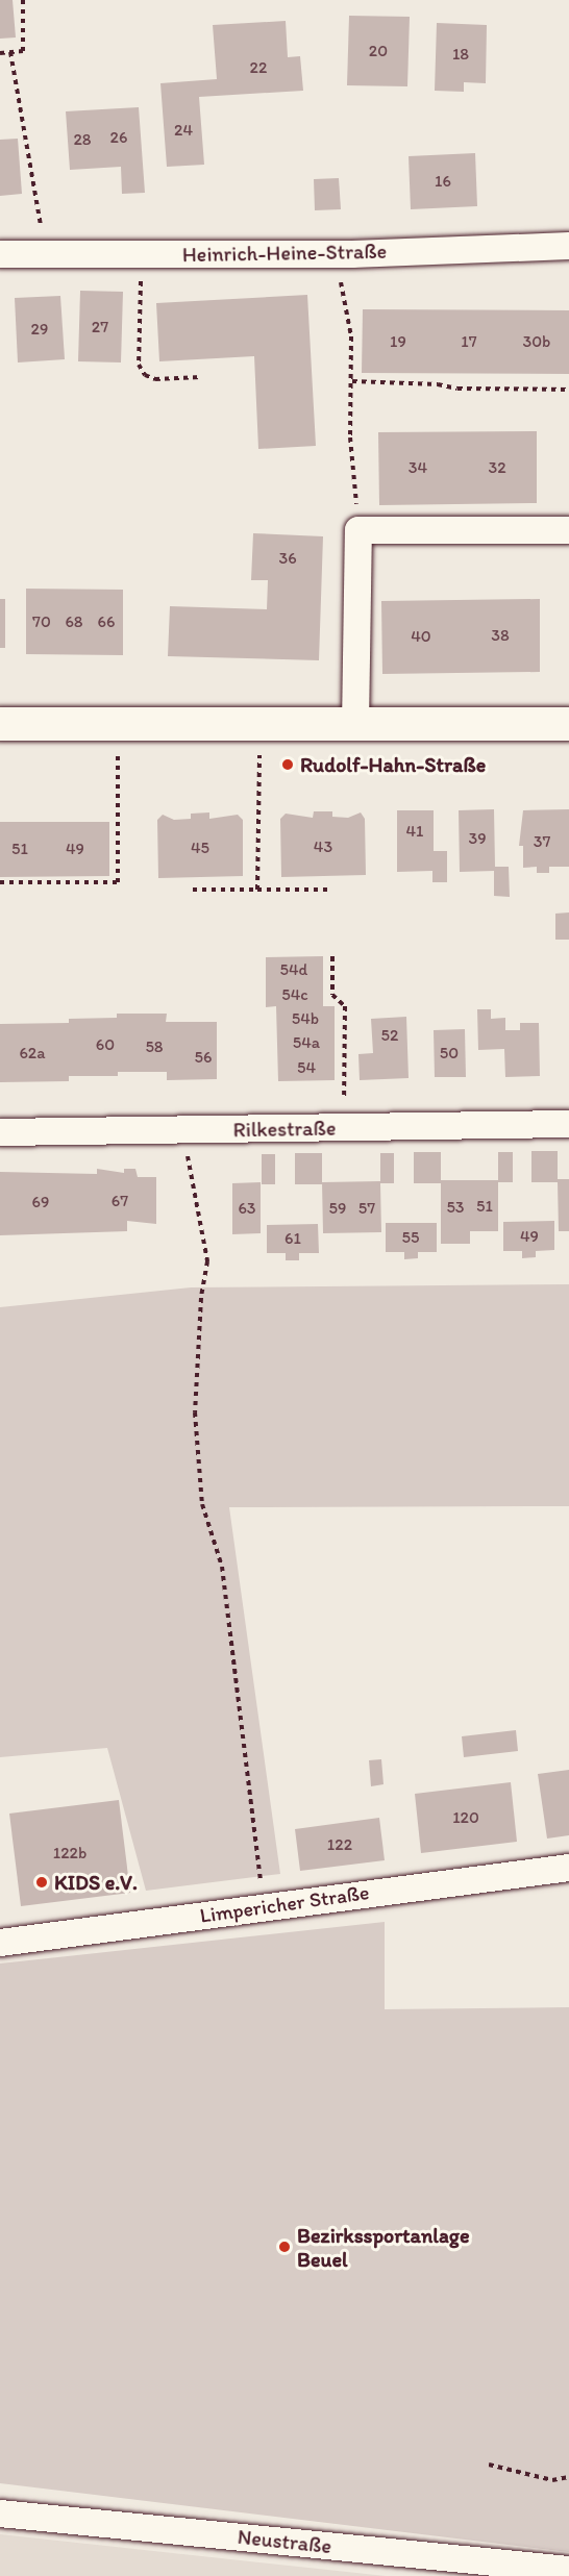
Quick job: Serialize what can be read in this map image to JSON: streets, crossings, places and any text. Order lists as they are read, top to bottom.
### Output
{
  "streets": {
    "street": [
      "Heinrich-Heine-Straße",
      "Rilkestraße",
      "Limpericher Straße",
      "Neustraße"
    ]
  },
  "places": ["Rudolf-Hahn-Straße", "KIDS e.V.", "Bezirkssportanlage Beuel"],
  "house_numbers": [
    "20",
    "18",
    "22",
    "24",
    "26",
    "28",
    "16",
    "27",
    "29",
    "19",
    "17",
    "30b",
    "34",
    "32",
    "36",
    "70",
    "68",
    "66",
    "38",
    "40",
    "41",
    "39",
    "37",
    "43",
    "45",
    "51",
    "49",
    "54d",
    "54c",
    "54b",
    "52",
    "54a",
    "60",
    "58",
    "62a",
    "50",
    "56",
    "54",
    "67",
    "69",
    "51",
    "53",
    "63",
    "59",
    "57",
    "49",
    "55",
    "61",
    "120",
    "122",
    "122b"
  ]
}
